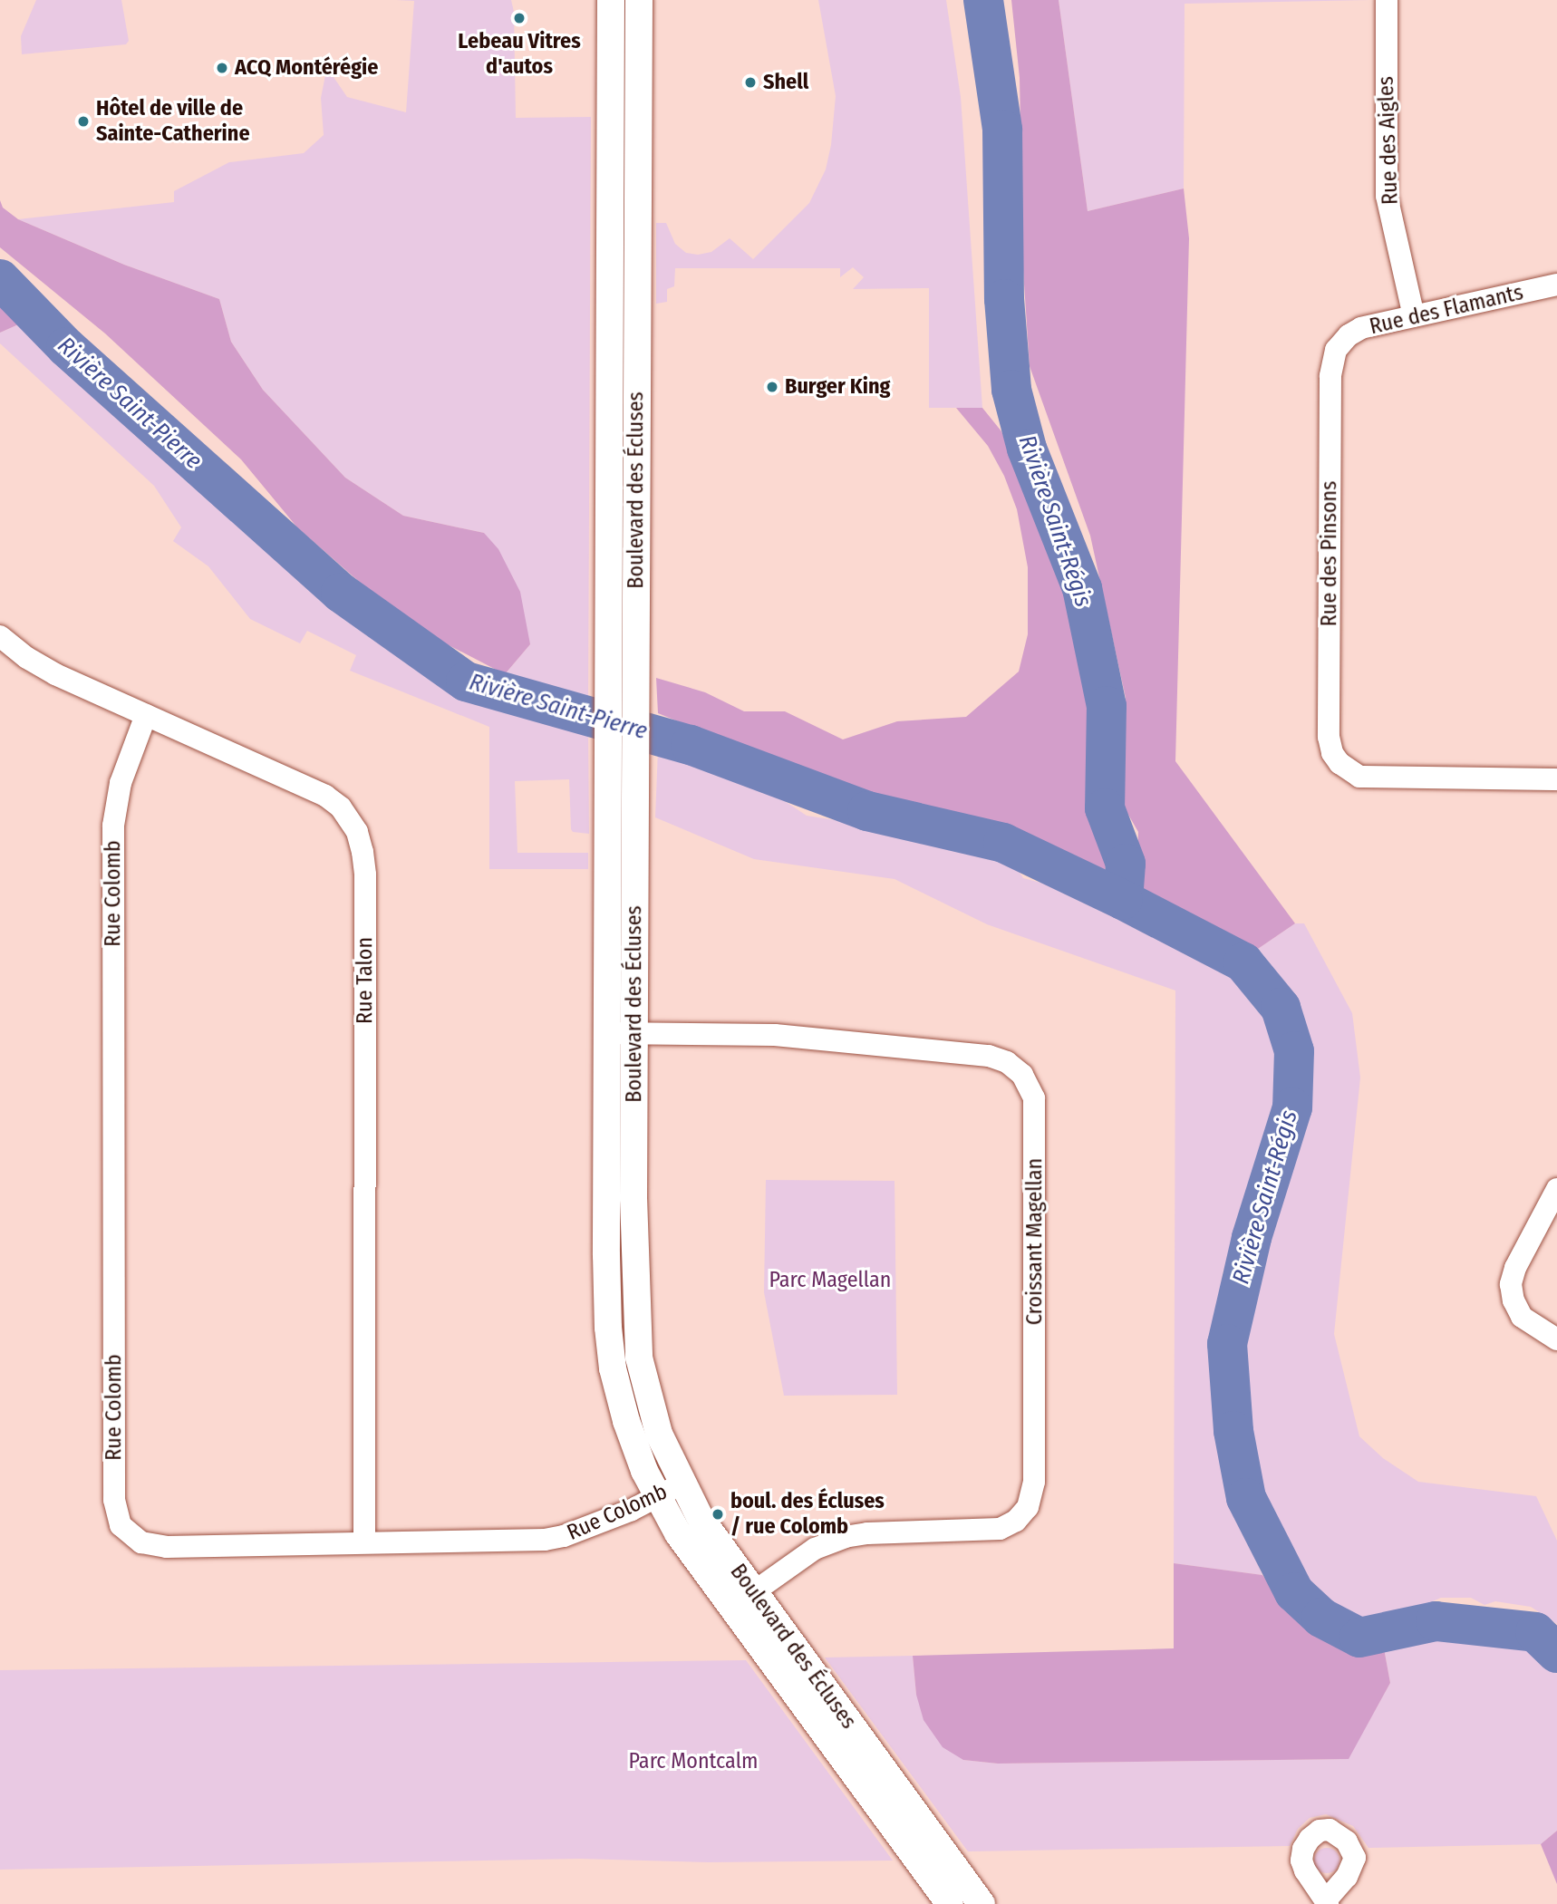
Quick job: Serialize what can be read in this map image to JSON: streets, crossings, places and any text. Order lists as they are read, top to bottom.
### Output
{
  "streets": {
    "street": [
      "Rue des Aigles",
      "Rue des Flamants",
      "Boulevard des Écluses",
      "Rue des Pinsons",
      "Rue Colomb",
      "Rue Talon",
      "Croissant Magellan"
    ]
  },
  "crossings": [
    ["Rue des Aigles", "Rue des Flamants"],
    ["Rue des Flamants", "Rue des Pinsons"],
    ["Boulevard des Écluses", "Rue Colomb"],
    ["Boulevard des Écluses", "Croissant Magellan"],
    ["Rue Colomb", "Rue Talon"]
  ],
  "water": ["Rivière Saint-Pierre", "Rivière Saint-Régis"],
  "parks": ["Parc Magellan", "Parc Montcalm"],
  "places": [
    "Lebeau Vitres d'autos",
    "ACQ Montérégie",
    "Shell",
    "Hôtel de ville de Sainte-Catherine",
    "Burger King",
    "boul. des Écluses / rue Colomb"
  ]
}
